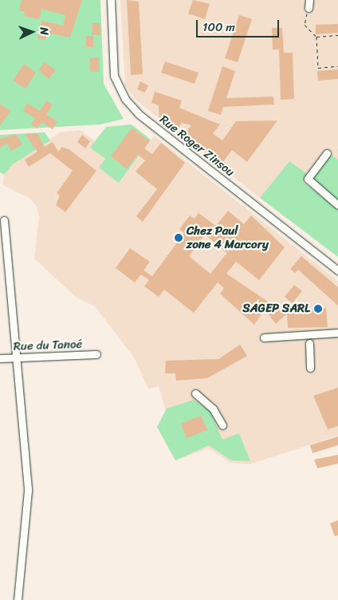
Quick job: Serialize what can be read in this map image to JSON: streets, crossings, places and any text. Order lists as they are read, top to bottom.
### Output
{
  "streets": {
    "street": ["Rue Roger Zinsou", "Rue du Tanoé"]
  },
  "places": ["Chez Paul zone 4 Marcory", "SAGEP SARL"],
  "scale_bar": "100 m",
  "north": "right"
}
